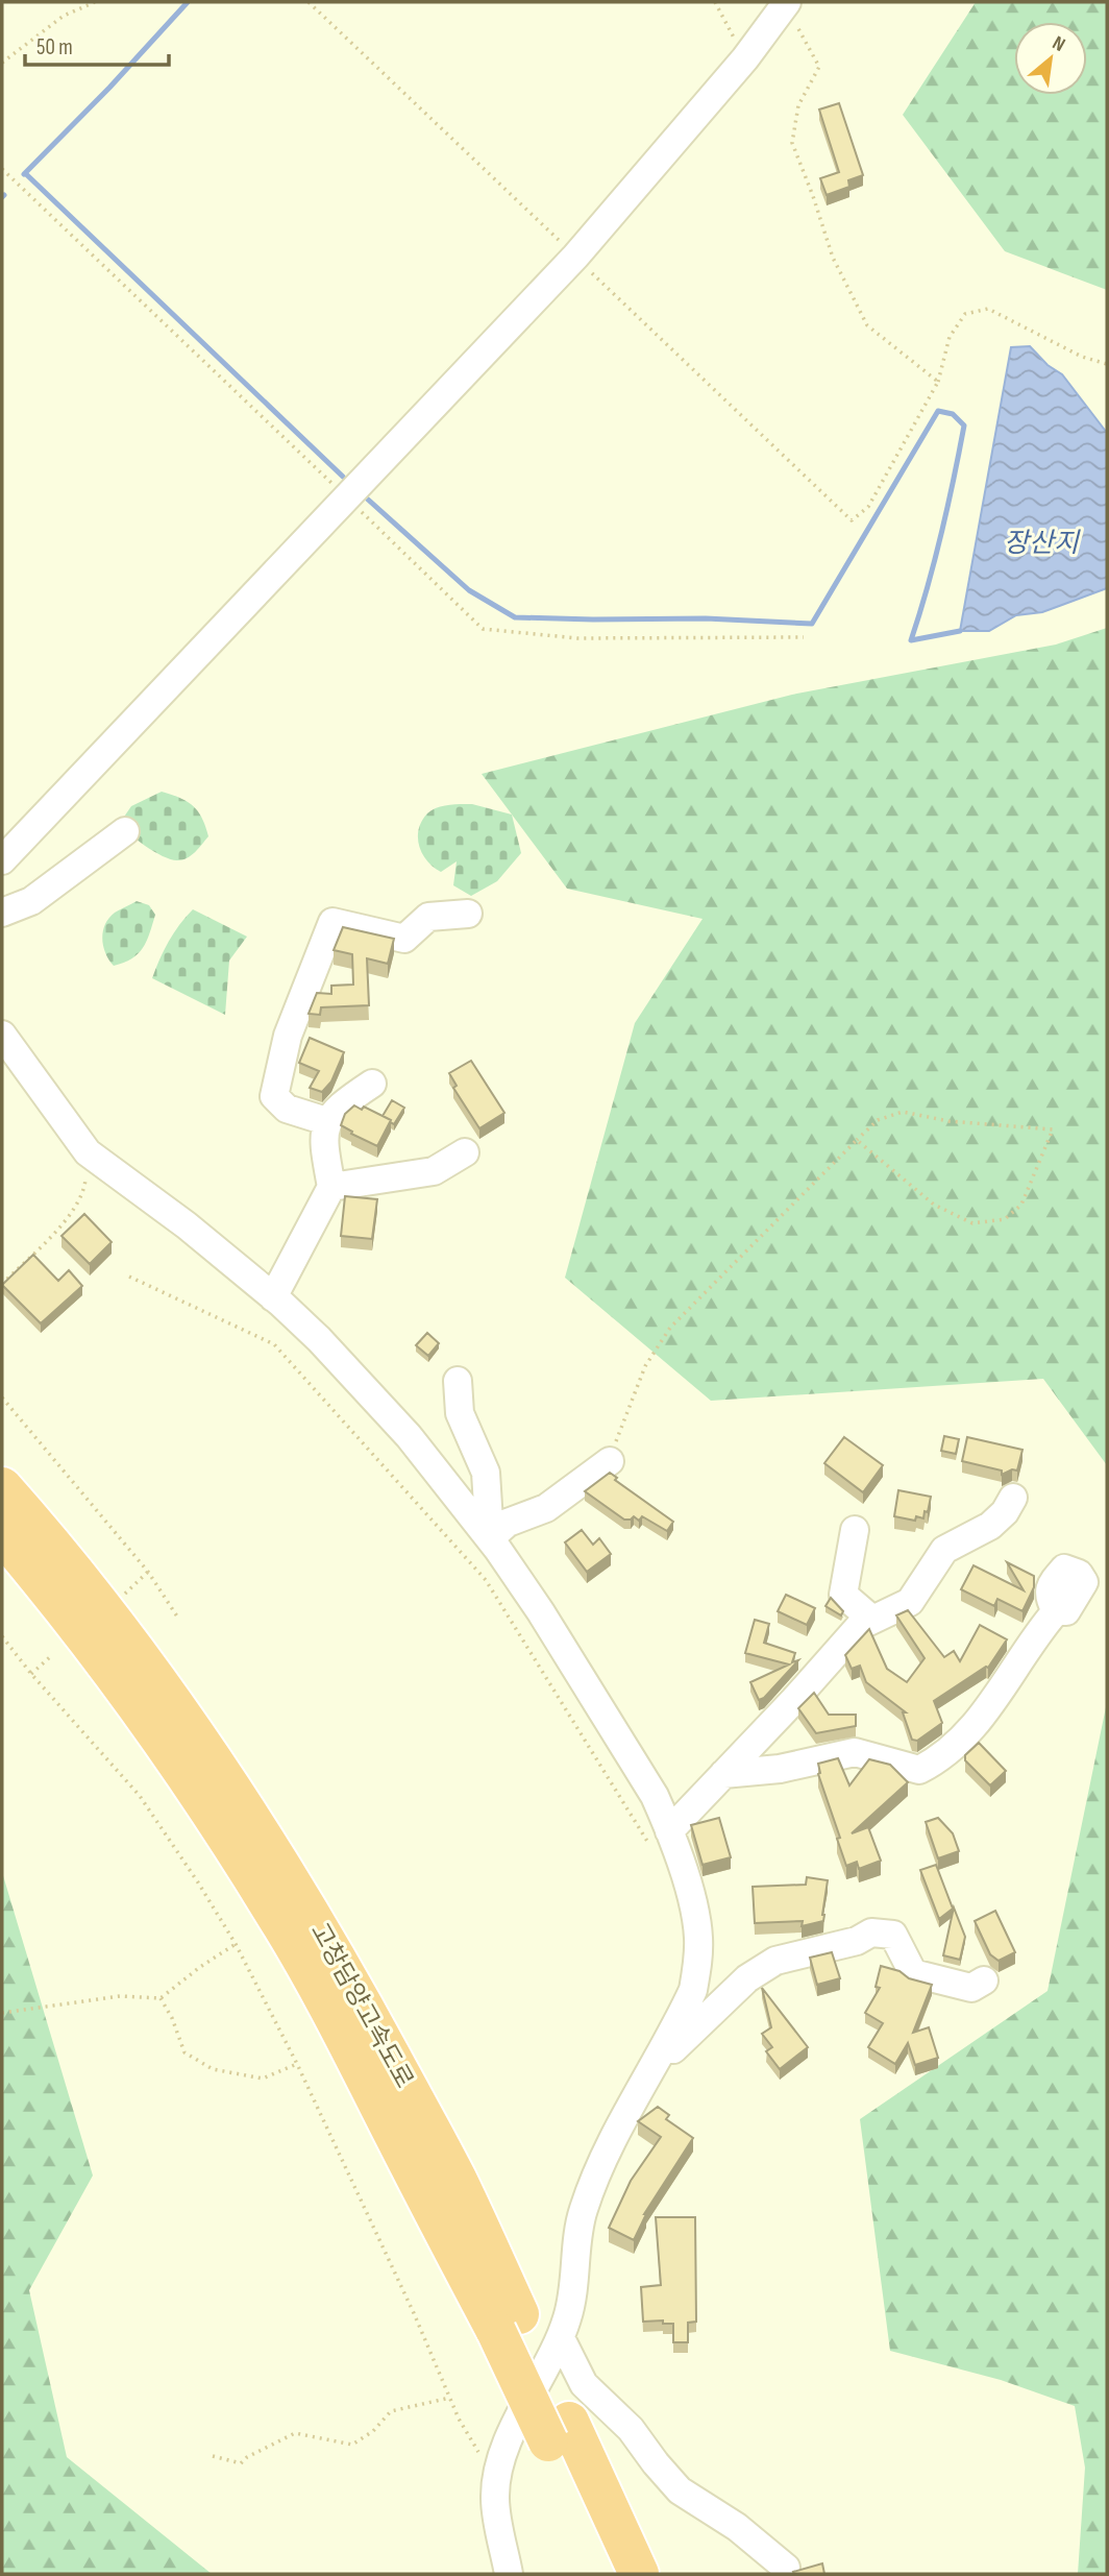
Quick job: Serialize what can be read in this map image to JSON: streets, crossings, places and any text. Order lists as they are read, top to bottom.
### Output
{
  "streets": {
    "highway": ["고창담양고속도로"]
  },
  "water": ["장산지"],
  "scale_bar": "50 m",
  "north": "top right"
}
